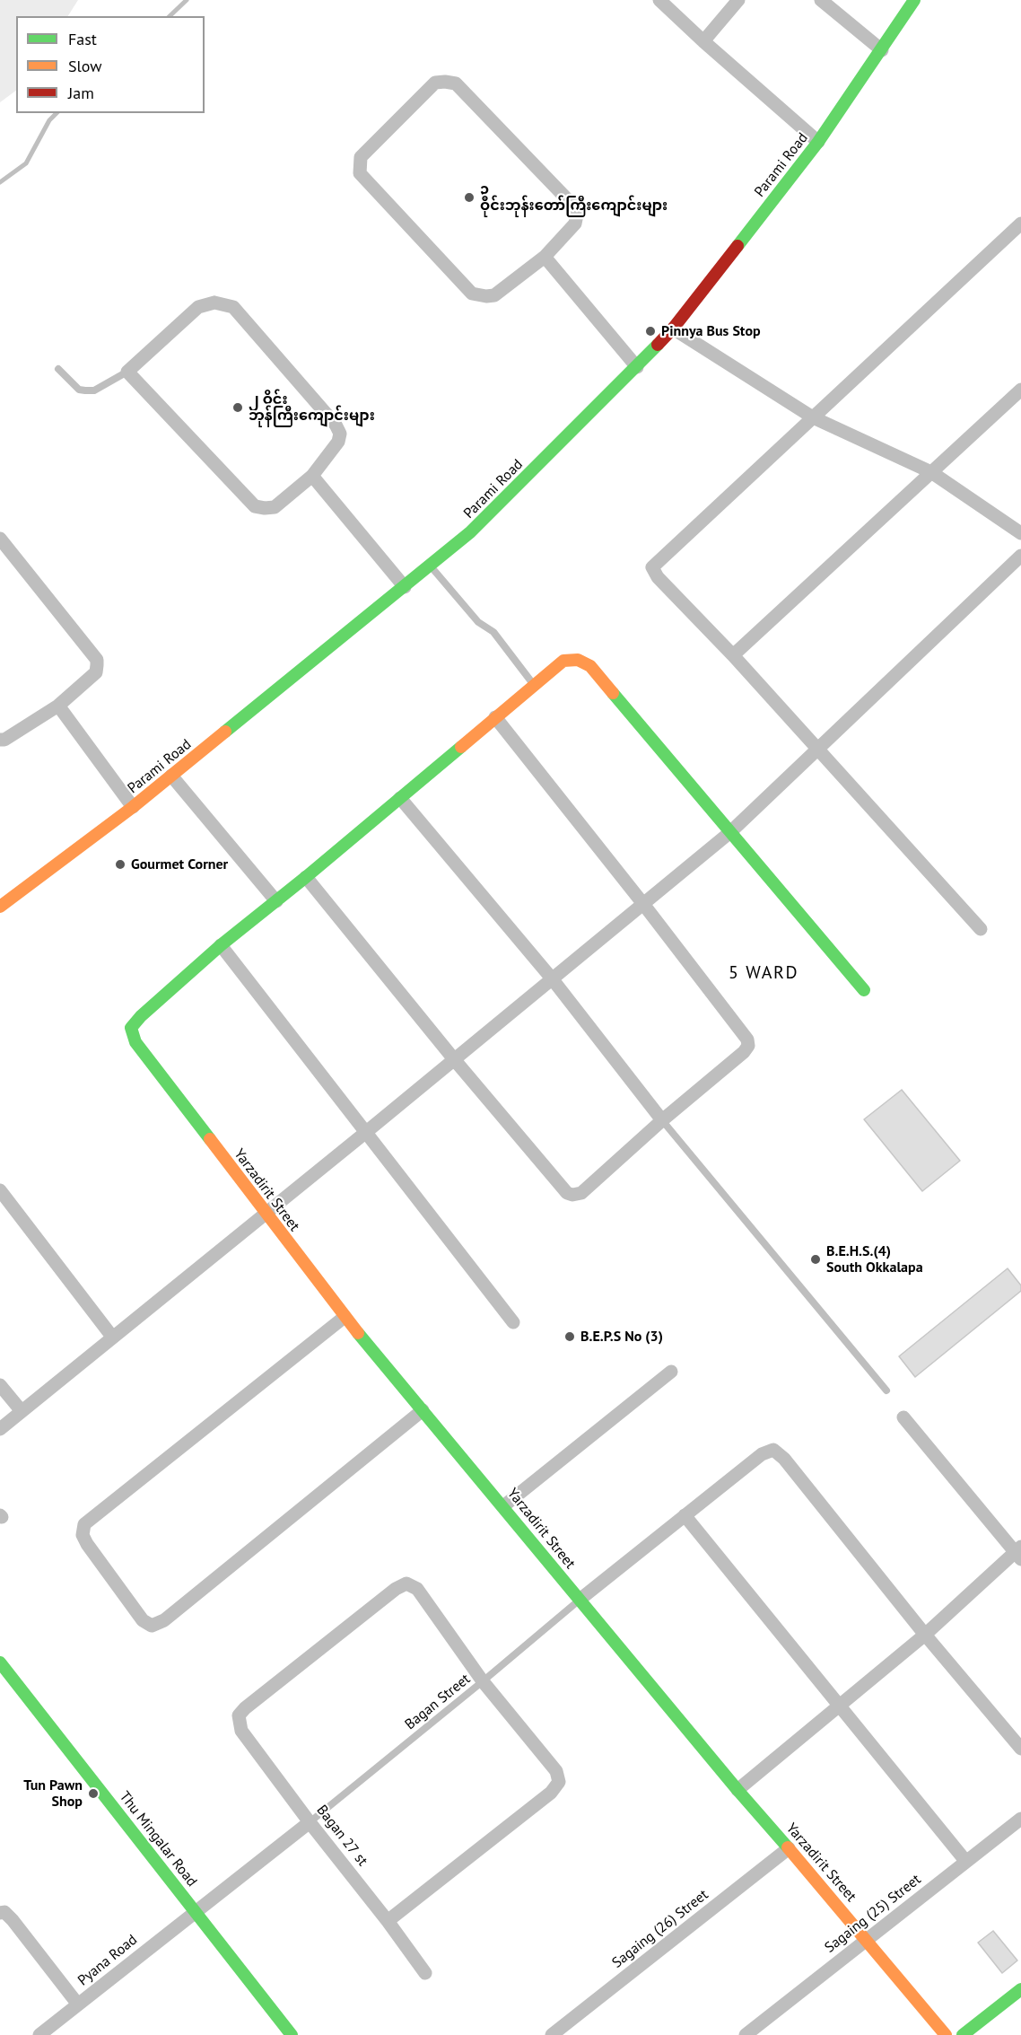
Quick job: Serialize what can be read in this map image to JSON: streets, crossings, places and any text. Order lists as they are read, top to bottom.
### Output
{
  "streets": {
    "street": [
      "Parami Road",
      "Yarzadirit Street",
      "Bagan 27 st",
      "Thu Mingalar Road",
      "Sagaing (25) Street",
      "Sagaing (26) Street",
      "Pyana Road"
    ],
    "lane": ["Bagan Street"]
  },
  "crossings": [
    ["Yarzadirit Street", "Bagan Street"],
    ["Yarzadirit Street", "Sagaing (25) Street"],
    ["Yarzadirit Street", "Sagaing (26) Street"],
    ["Bagan Street", "Bagan 27 st"],
    ["Bagan Street", "Pyana Road"],
    ["Bagan 27 st", "Pyana Road"],
    ["Thu Mingalar Road", "Pyana Road"]
  ],
  "districts": ["5 WARD"],
  "places": [
    "၃ ဝိုင်းဘုန်းတော်ကြီးကျောင်းများ",
    "Pinnya Bus Stop",
    "၂ ဝိုင်း ဘုန်ကြီးကျောင်းများ",
    "Gourmet Corner",
    "B.E.H.S.(4) South Okkalapa",
    "B.E.P.S No (3)",
    "Tun Pawn Shop"
  ],
  "legend": ["Fast", "Slow", "Jam"]
}
